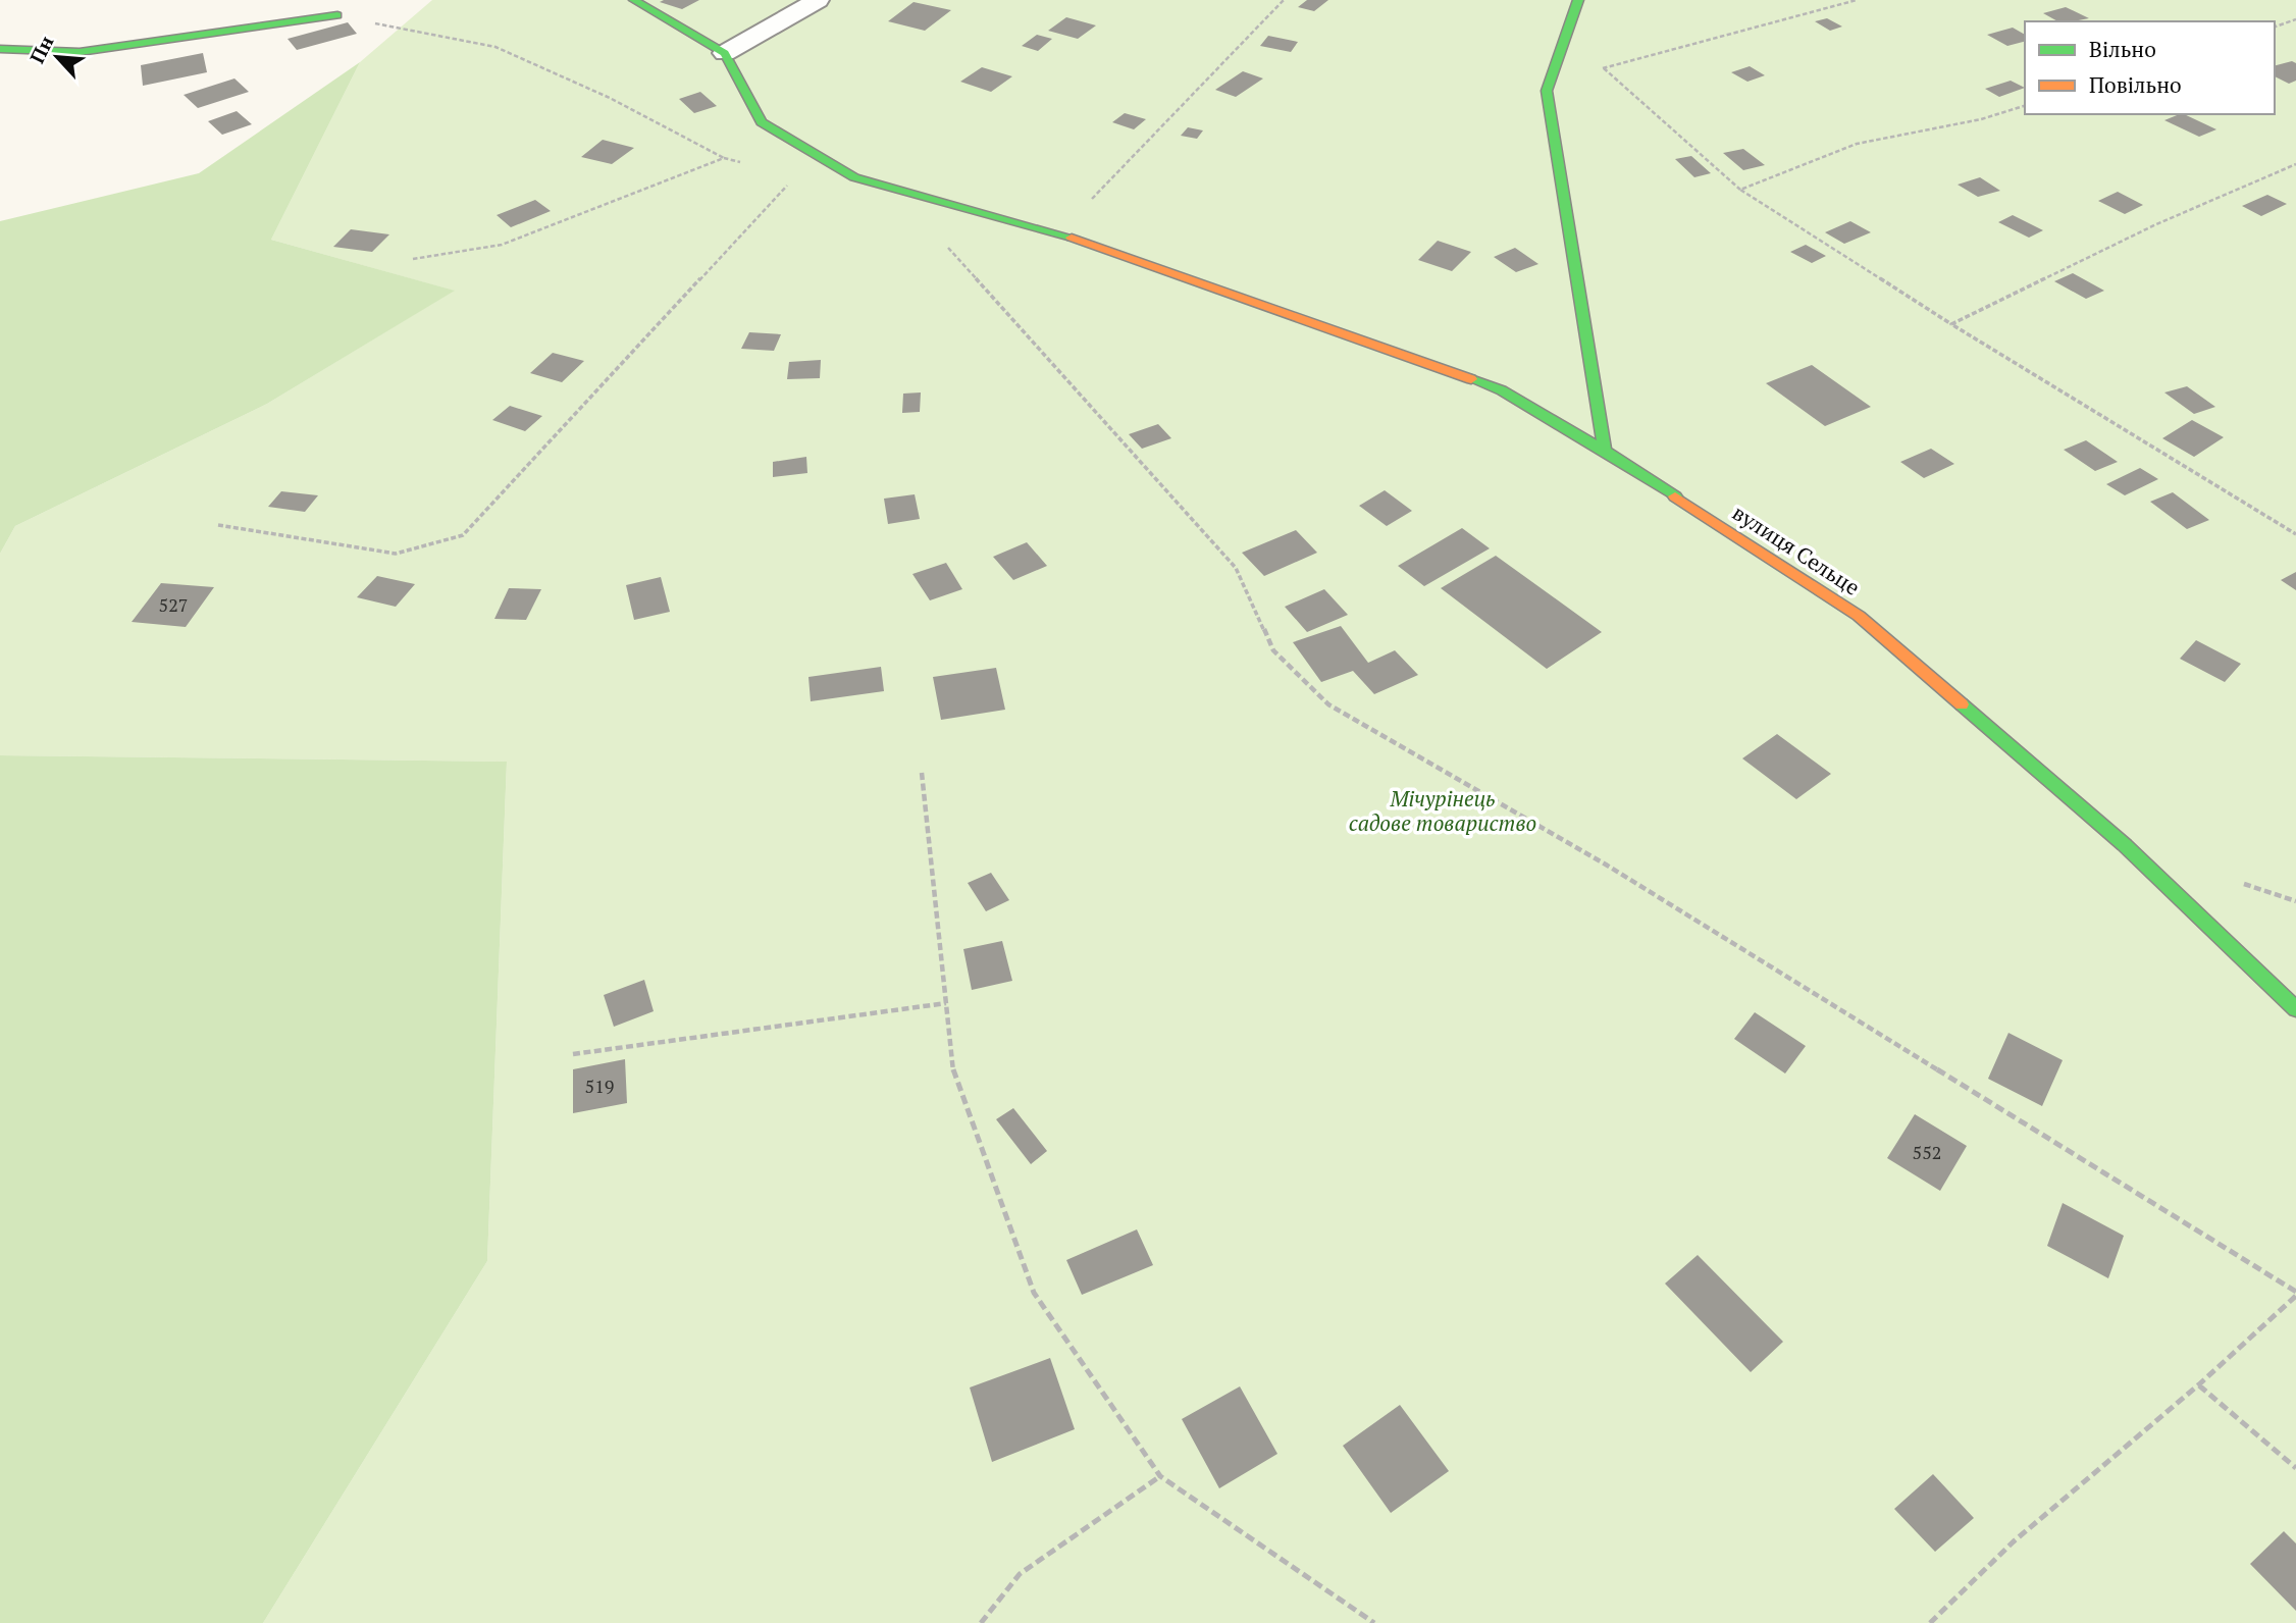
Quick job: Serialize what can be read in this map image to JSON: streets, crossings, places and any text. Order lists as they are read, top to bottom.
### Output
{
  "streets": {
    "street": ["вулиця Сельце"]
  },
  "parks": ["Мічурінець садове товариство"],
  "house_numbers": ["527", "519", "552"],
  "legend": ["Вільно", "Повільно"],
  "north": "top left"
}
